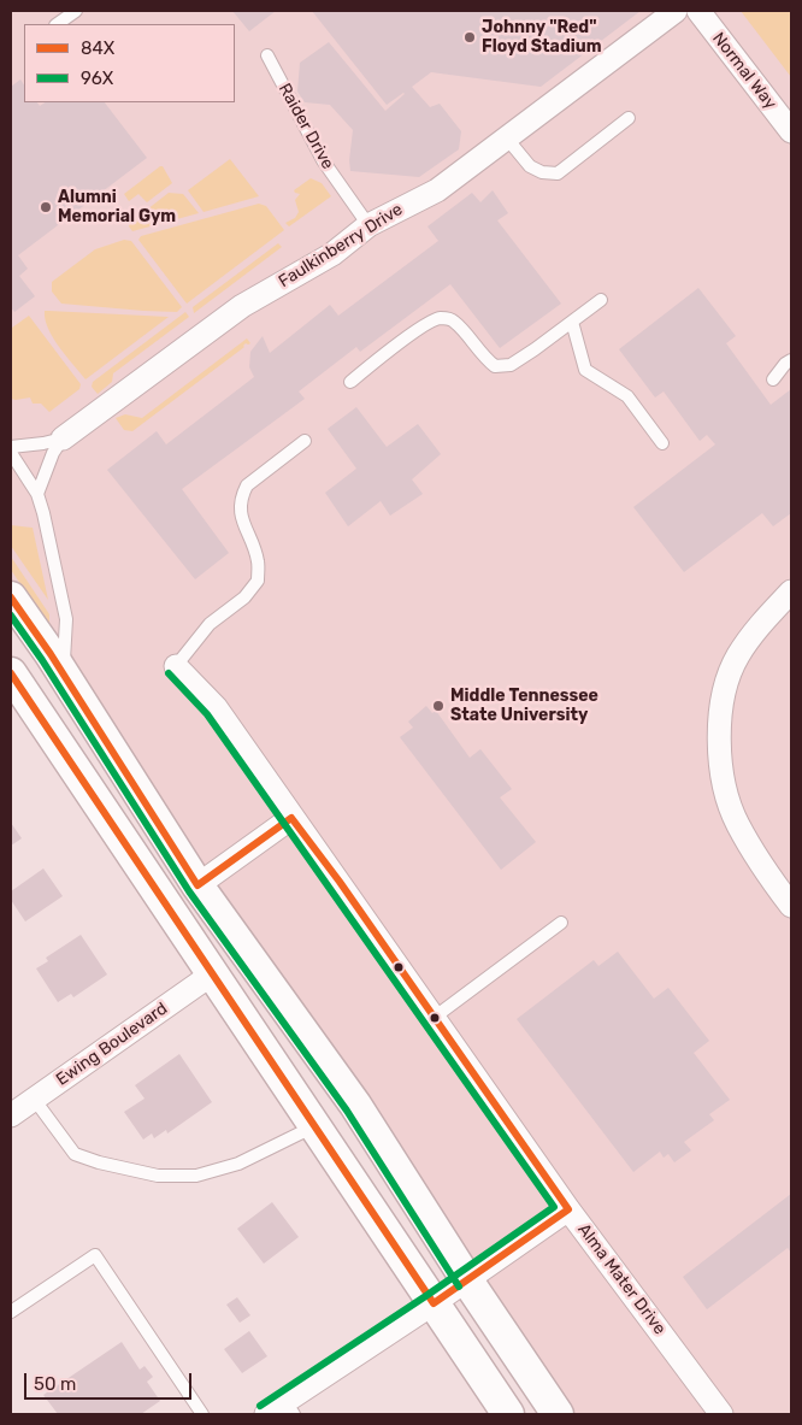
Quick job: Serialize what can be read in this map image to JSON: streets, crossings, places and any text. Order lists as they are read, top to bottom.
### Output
{
  "streets": {
    "street": [
      "Normal Way",
      "Faulkinberry Drive",
      "Ewing Boulevard",
      "Alma Mater Drive"
    ],
    "lane": ["Raider Drive"]
  },
  "crossings": [
    ["Raider Drive", "Faulkinberry Drive"]
  ],
  "places": ["Johnny \"Red\" Floyd Stadium", "Alumni Memorial Gym", "Middle Tennessee State University"],
  "lines": ["transit line 84X", "transit line 96X"],
  "legend": ["84X", "96X"],
  "scale_bar": "50 m"
}
